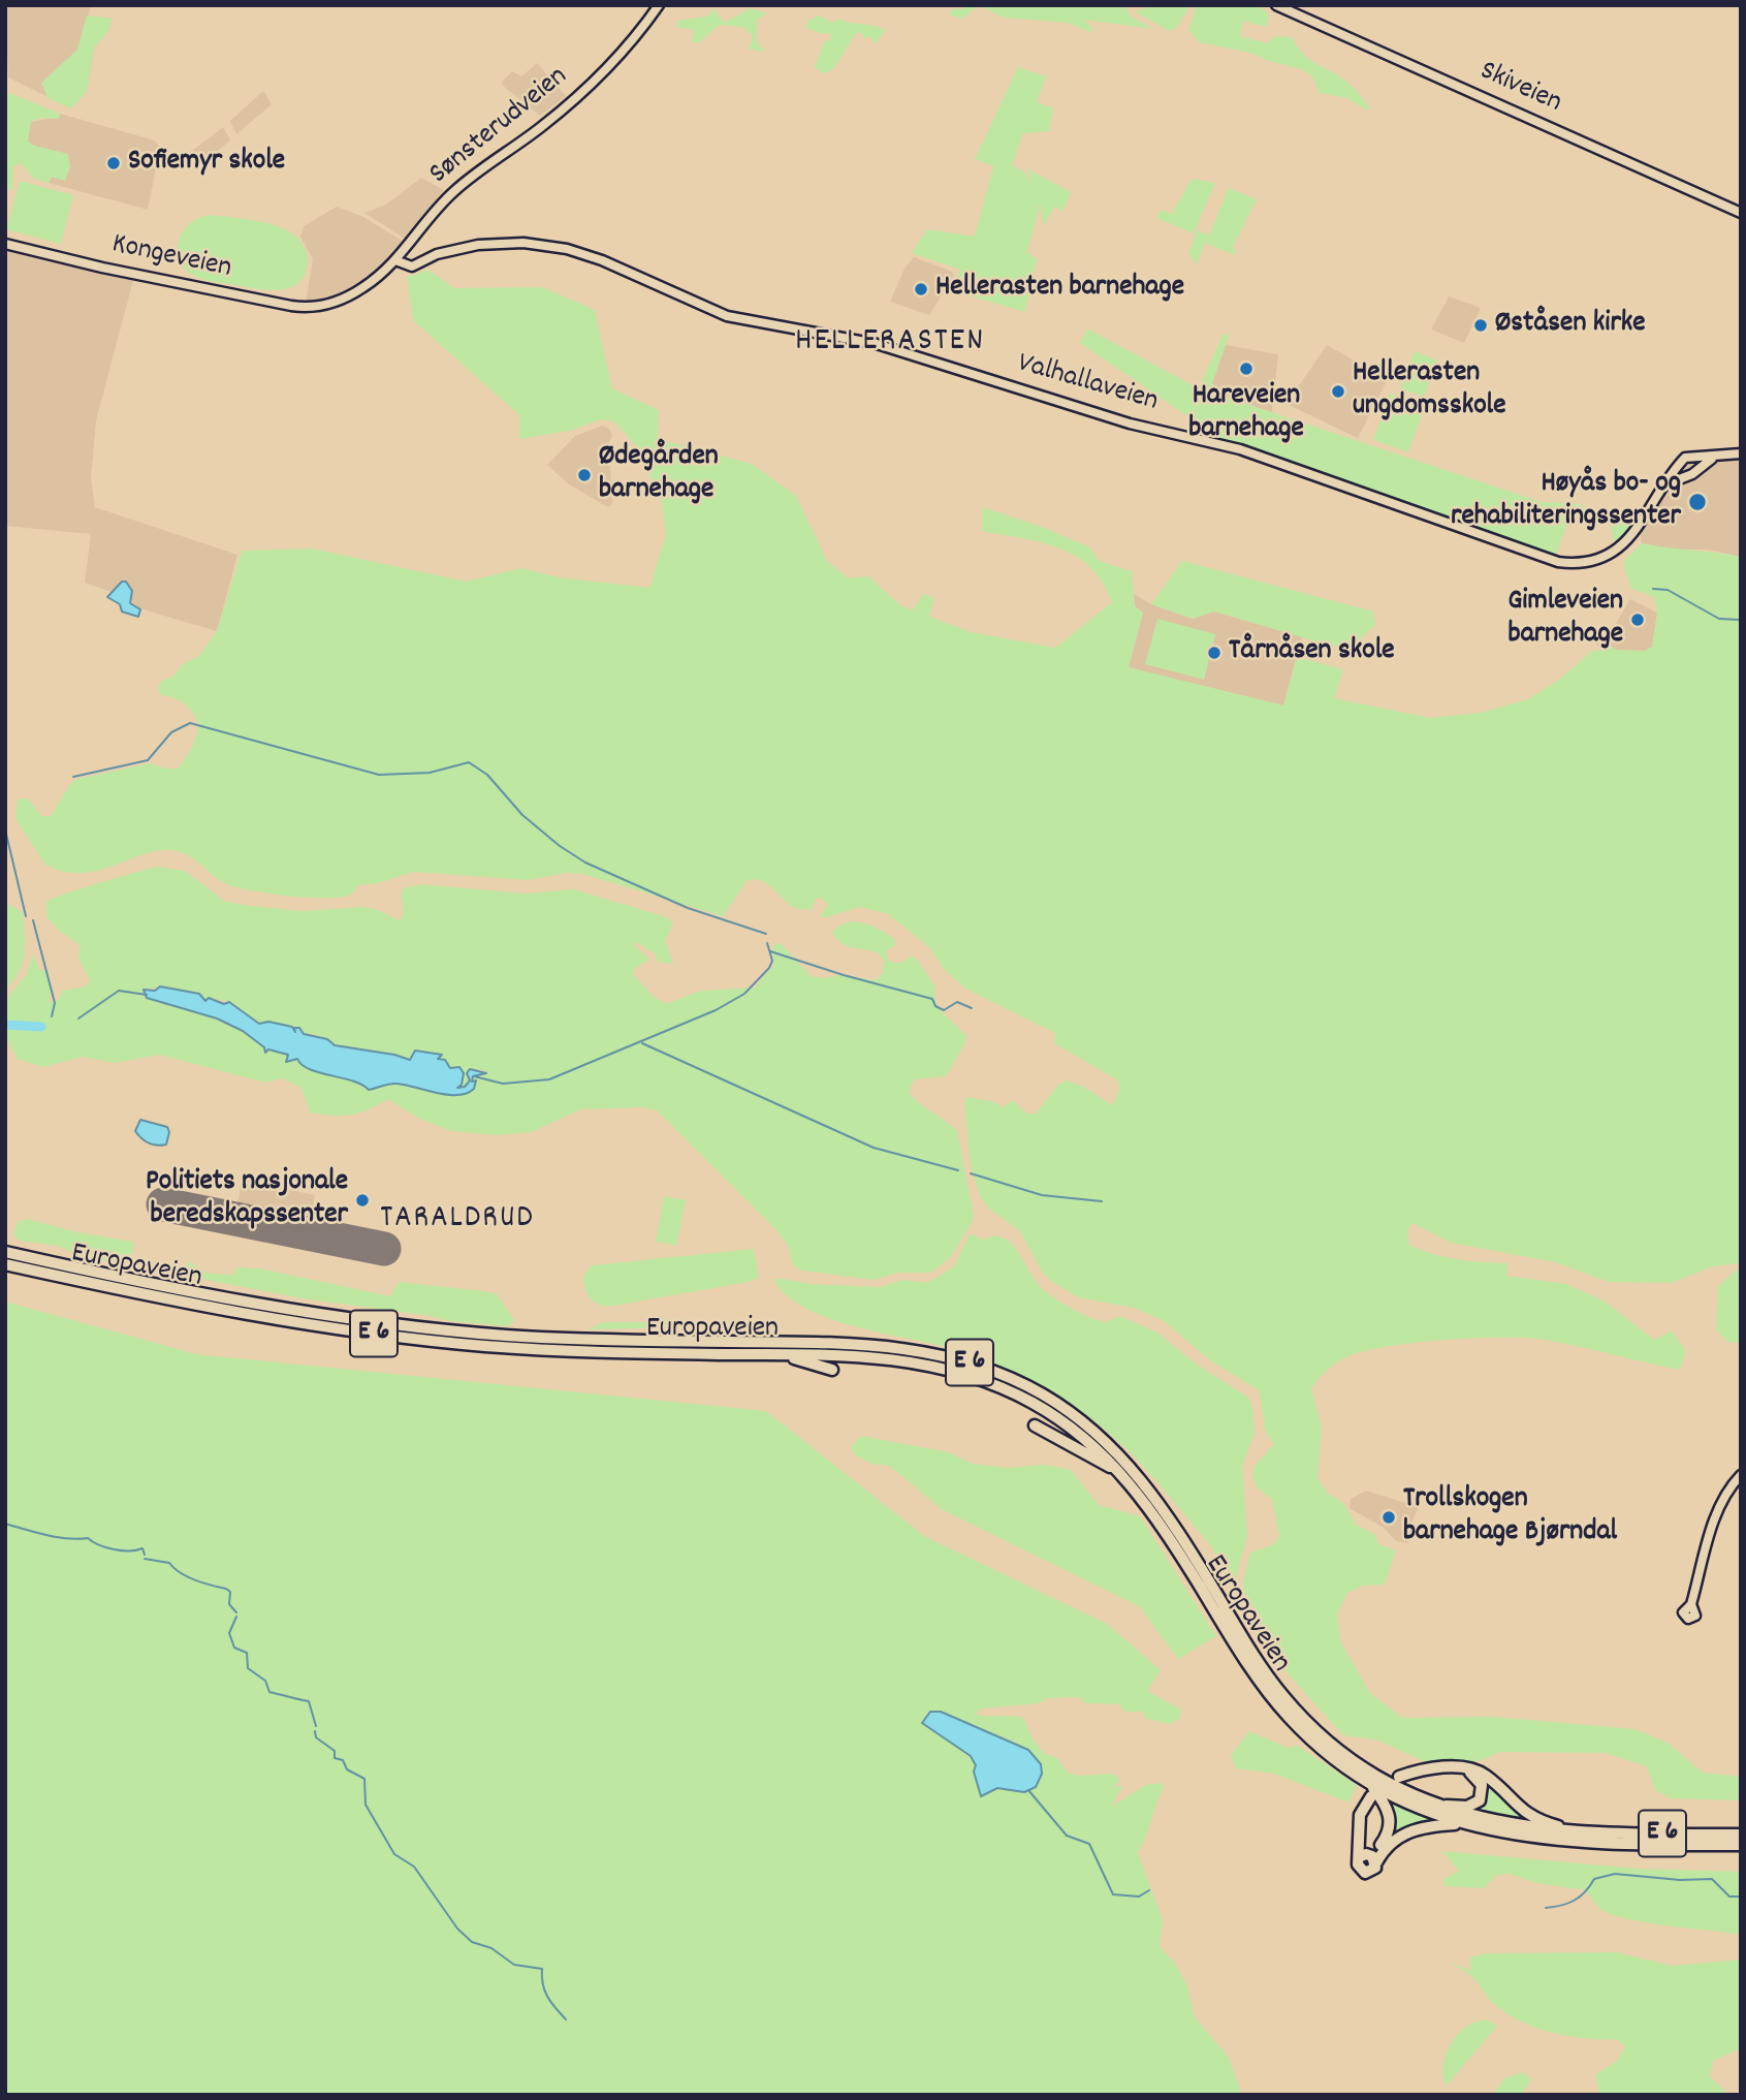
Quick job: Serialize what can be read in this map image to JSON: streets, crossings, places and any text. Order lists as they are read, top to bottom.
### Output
{
  "streets": {
    "highway": ["Europaveien", "E 6"],
    "street": [
      "Skiveien",
      "Sønsterudveien",
      "Kongeveien",
      "Valhallaveien"
    ]
  },
  "crossings": [
    ["Sønsterudveien", "Kongeveien"],
    ["Sønsterudveien", "Valhallaveien"],
    ["Europaveien", "E 6"]
  ],
  "districts": ["HELLERASTEN", "TARALDRUD"],
  "places": [
    "Sofiemyr skole",
    "Hellerasten barnehage",
    "Øståsen kirke",
    "Hareveien barnehage",
    "Hellerasten ungdomsskole",
    "Ødegården barnehage",
    "Høyås bo- og rehabiliteringssenter",
    "Gimleveien barnehage",
    "Tårnåsen skole",
    "Politiets nasjonale beredskapssenter",
    "Trollskogen barnehage Bjørndal"
  ]
}
